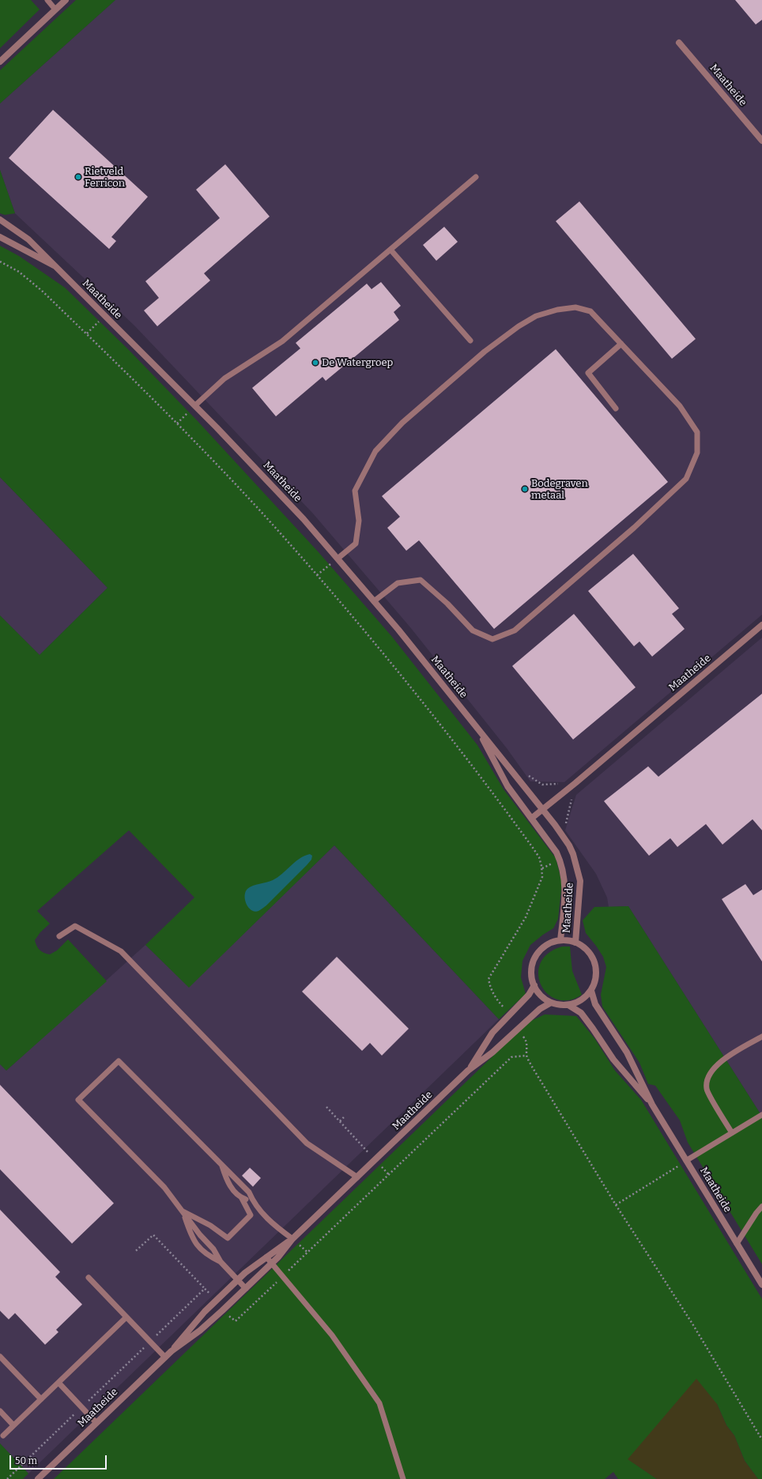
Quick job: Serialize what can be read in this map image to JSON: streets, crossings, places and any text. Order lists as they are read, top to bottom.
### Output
{
  "streets": {
    "street": ["Maatheide"]
  },
  "places": ["Rietveld Ferricon", "De Watergroep", "Bodegraven metaal"],
  "scale_bar": "50 m"
}
